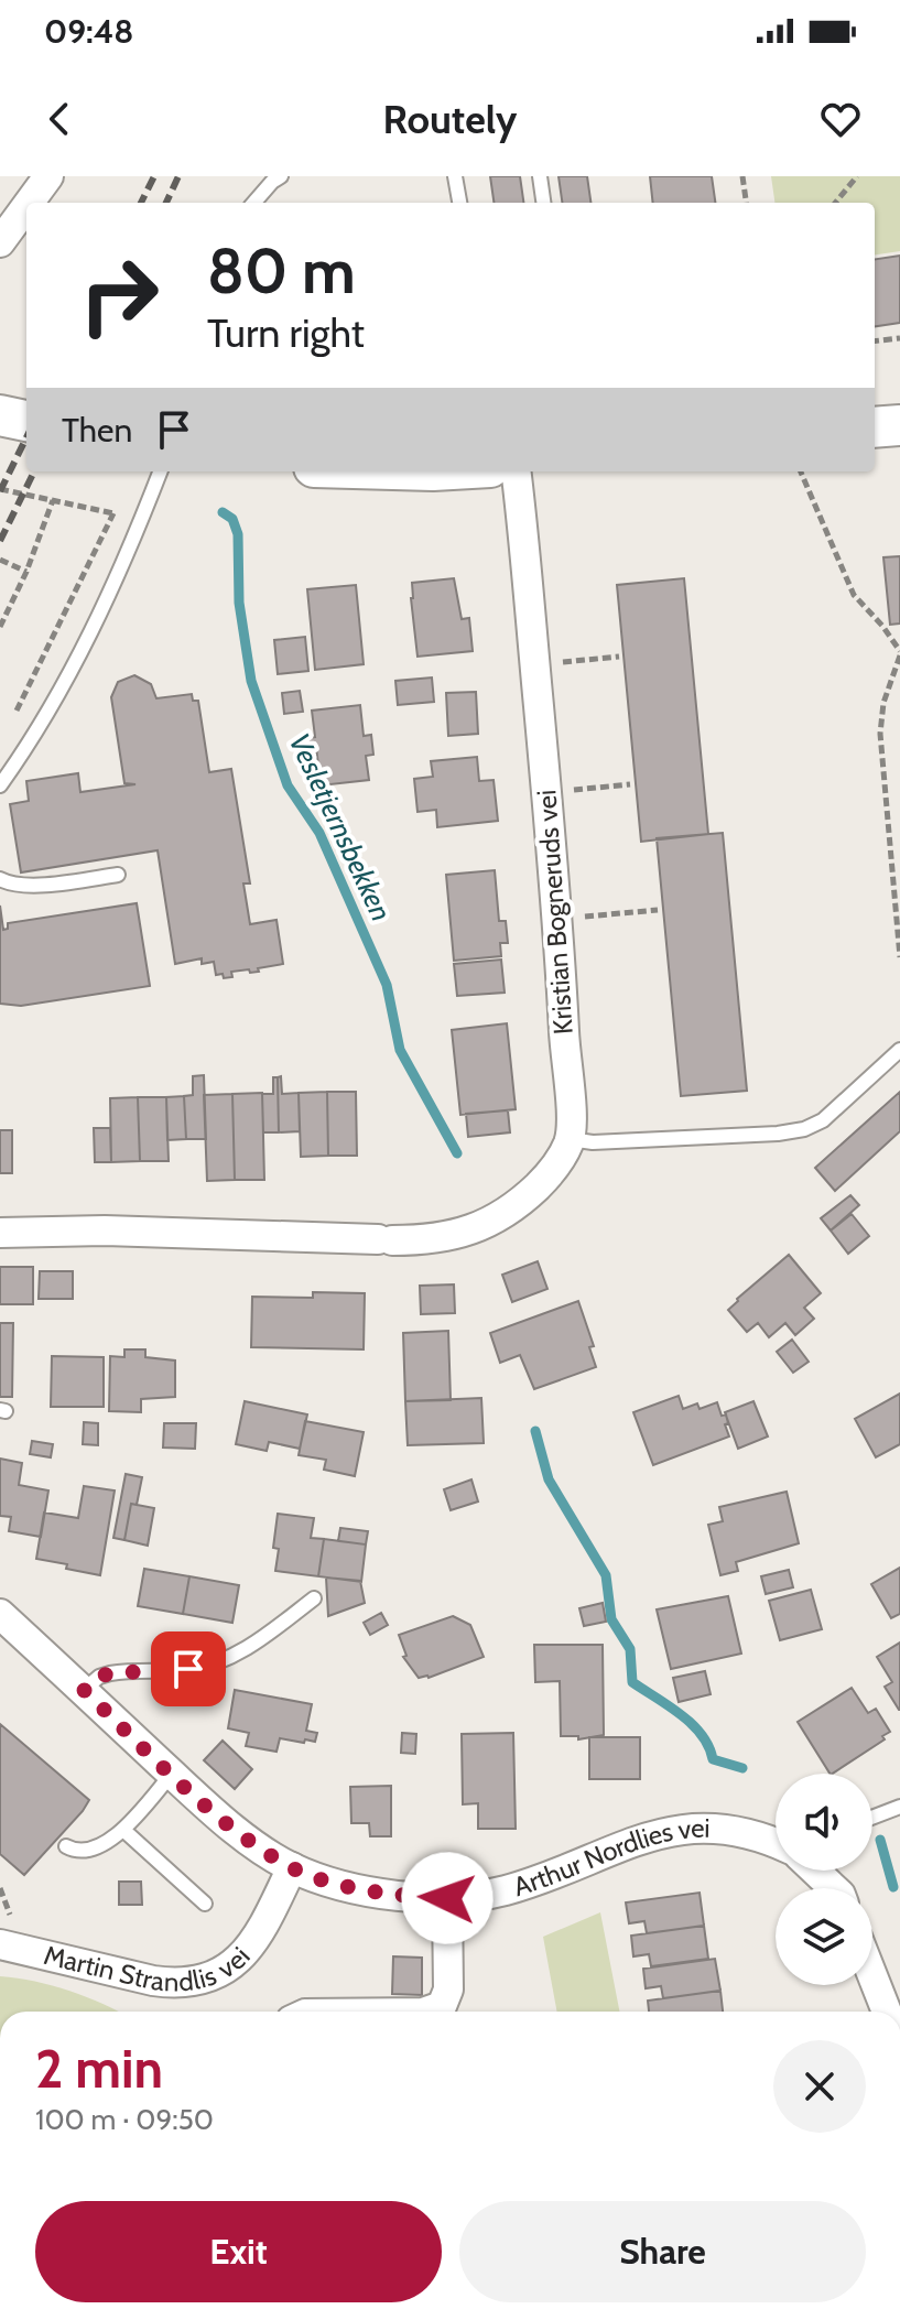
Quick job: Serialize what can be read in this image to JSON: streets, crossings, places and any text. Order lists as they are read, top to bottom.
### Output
{
  "streets": {
    "street": ["Kristian Bogneruds vei", "Arthur Nordlies vei", "Martin Strandlis vei"]
  },
  "crossings": [
    ["Arthur Nordlies vei", "Martin Strandlis vei"]
  ],
  "water": ["Vesletjernsbekken"],
  "page": {
    "status": "09:48",
    "header": "Routely",
    "turn": ["80 m", "Turn right"],
    "then": "Then",
    "heading": ["2 min", "100 m · 09:50"],
    "buttons": ["Exit", "Share"]
  }
}
